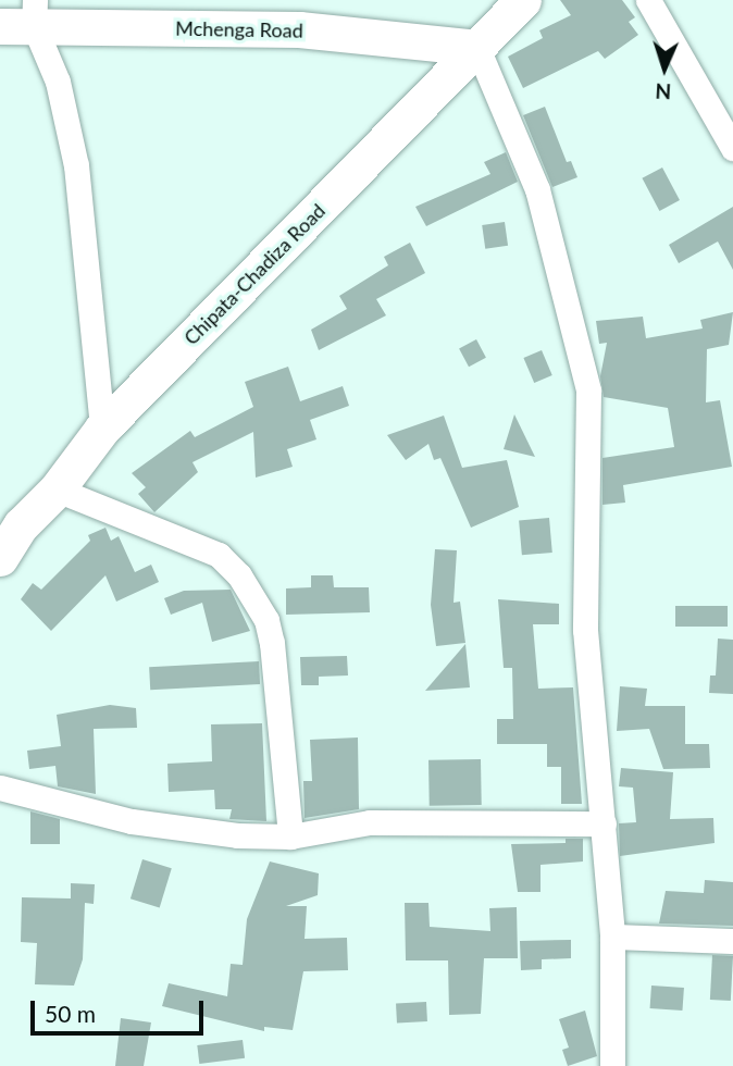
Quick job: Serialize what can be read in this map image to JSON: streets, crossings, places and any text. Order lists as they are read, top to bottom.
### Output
{
  "streets": {
    "main road": ["Mchenga Road", "Chipata-Chadiza Road"]
  },
  "crossings": [
    ["Mchenga Road", "Chipata-Chadiza Road"]
  ],
  "scale_bar": "50 m",
  "north": "bottom"
}
